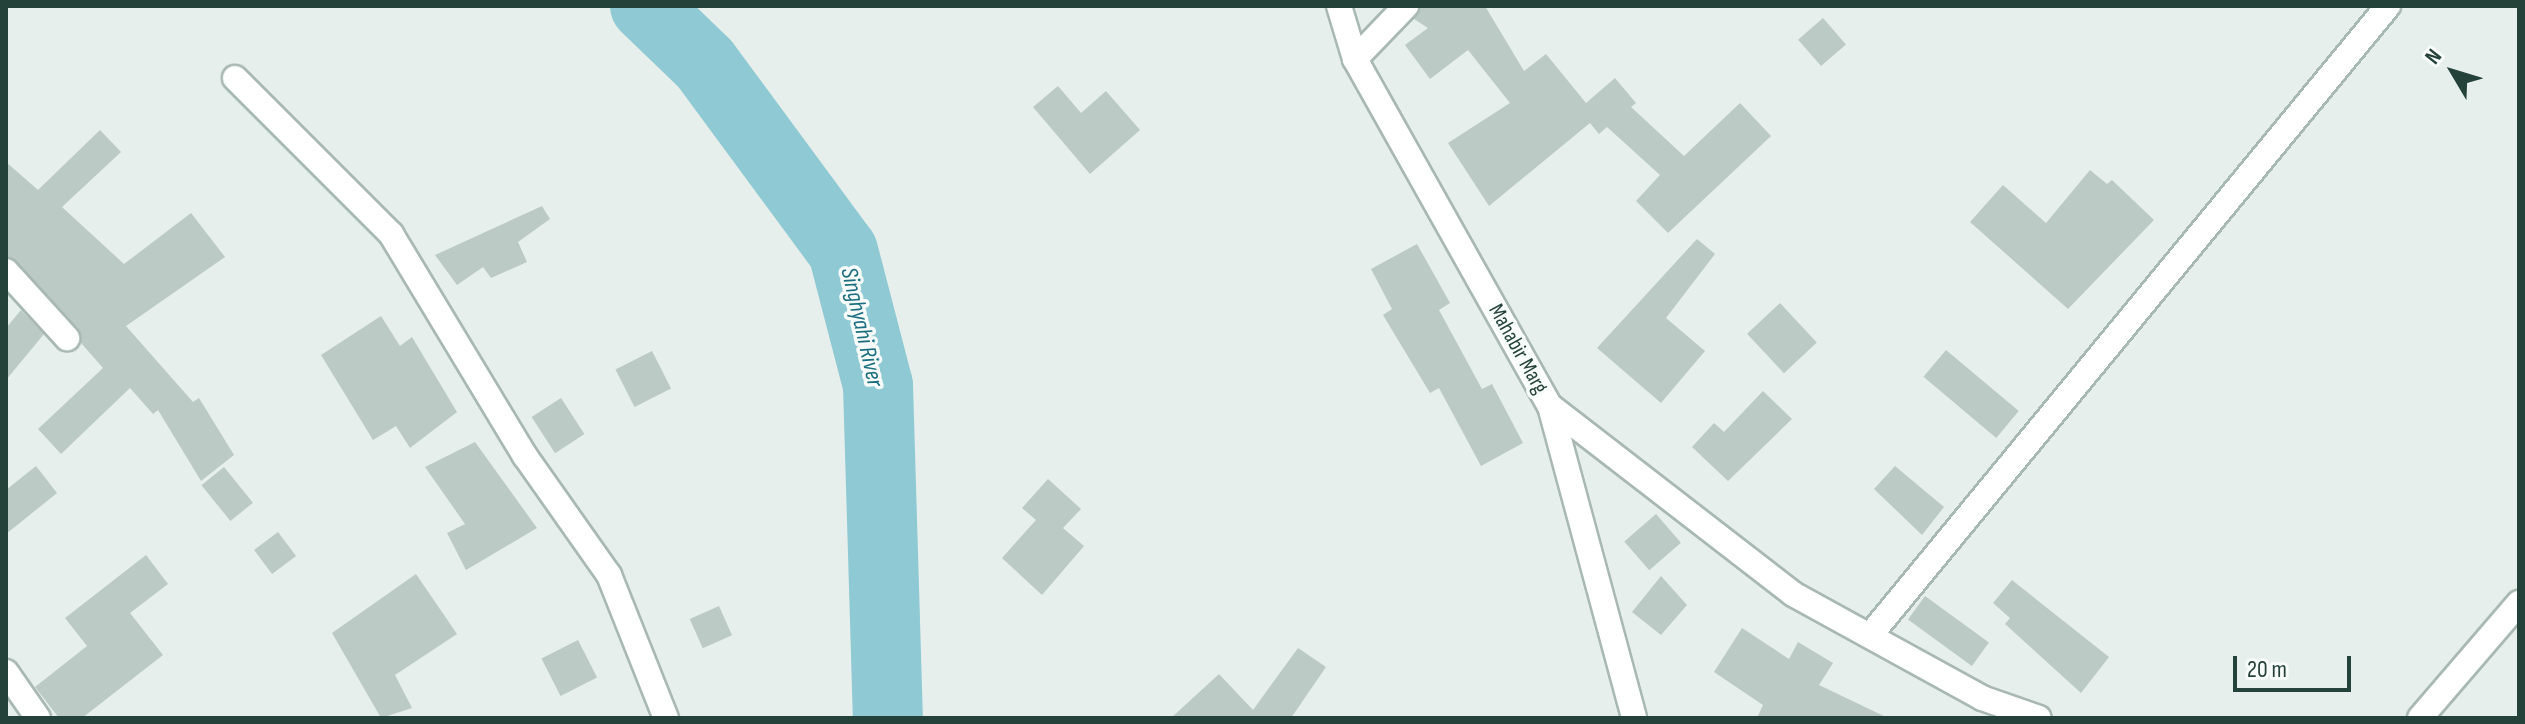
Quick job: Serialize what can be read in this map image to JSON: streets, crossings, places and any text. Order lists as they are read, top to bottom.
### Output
{
  "streets": {
    "street": ["Mahabir Marg"]
  },
  "water": ["Singhyahi River"],
  "scale_bar": "20 m",
  "north": "top left"
}
